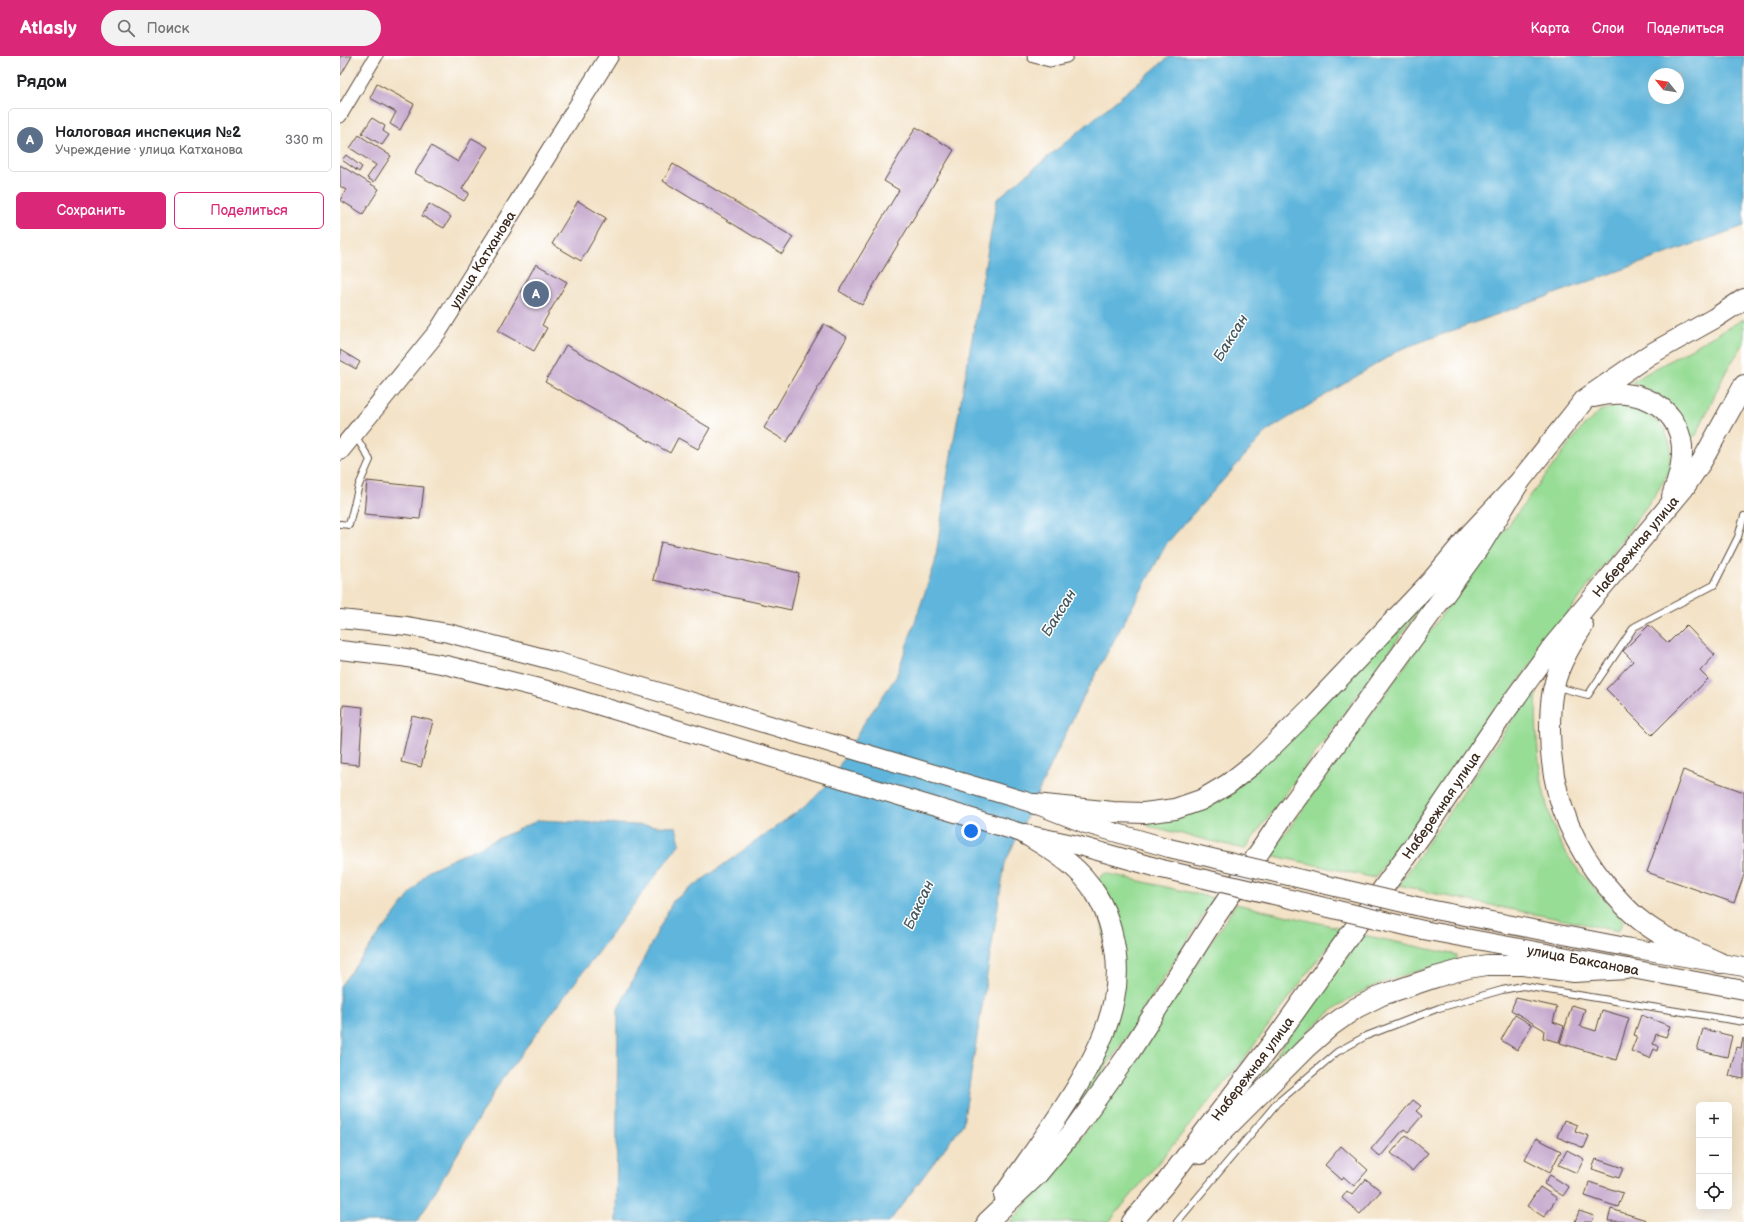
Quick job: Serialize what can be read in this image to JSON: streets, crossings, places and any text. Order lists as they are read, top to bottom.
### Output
{
  "streets": {
    "main road": ["улица Катханова", "Набережная улица", "улица Баксанова"]
  },
  "water": ["Баксан"],
  "north": "top left",
  "page": {
    "header": "Atlasly",
    "search": "Поиск",
    "nav": ["Карта", "Слои", "Поделиться"],
    "heading": "Рядом",
    "list": [
      {
        "mark": "A",
        "name": "Налоговая инспекция №2",
        "note": "Учреждение · улица Катханова",
        "value": "330 m"
      }
    ],
    "buttons": ["Сохранить", "Поделиться"],
    "pins": "A",
    "map_buttons": ["+", "−"]
  }
}
